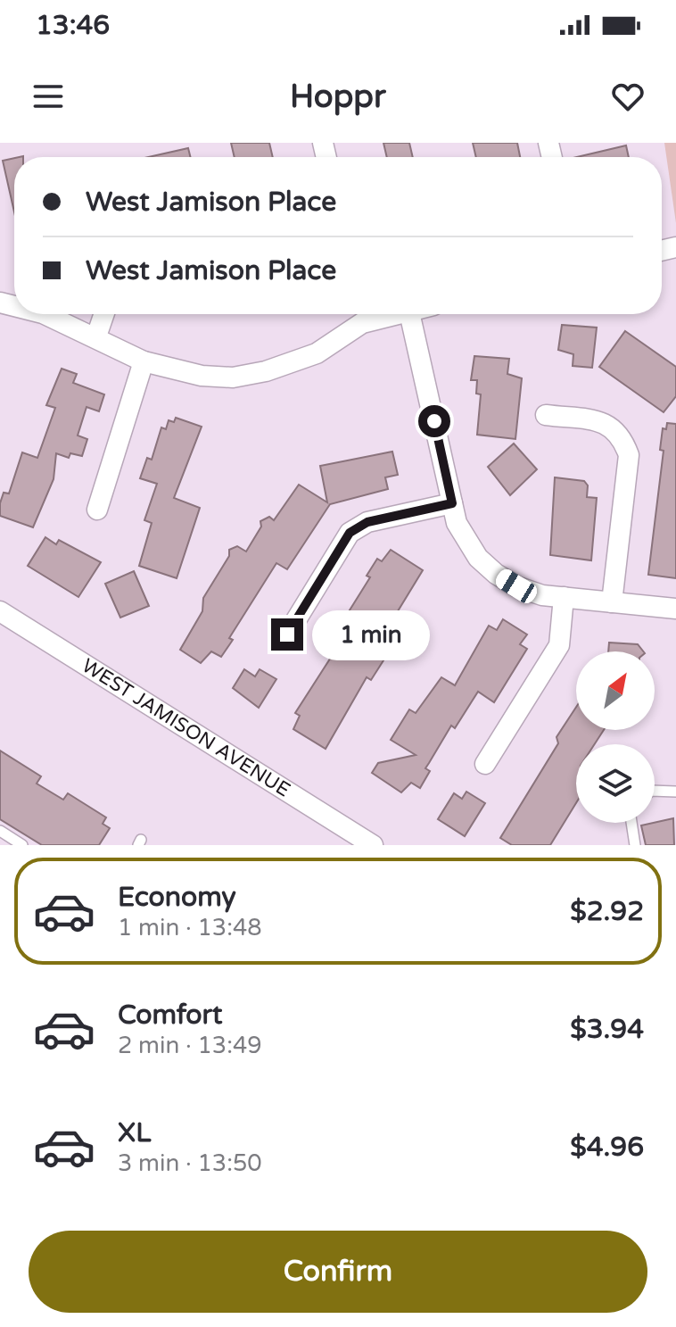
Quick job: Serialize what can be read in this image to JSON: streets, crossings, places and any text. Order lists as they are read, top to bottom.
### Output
{
  "streets": {
    "street": ["WEST JAMISON AVENUE"]
  },
  "north": "top right",
  "page": {
    "status": "13:46",
    "header": "Hoppr",
    "banner": ["West Jamison Place", "West Jamison Place"],
    "bubble": "1 min",
    "list": [
      {
        "name": "Economy",
        "note": "1 min · 13:48",
        "value": "$2.92"
      },
      {
        "name": "Comfort",
        "note": "2 min · 13:49",
        "value": "$3.94"
      },
      {
        "name": "XL",
        "note": "3 min · 13:50",
        "value": "$4.96"
      }
    ],
    "buttons": "Confirm"
  }
}
